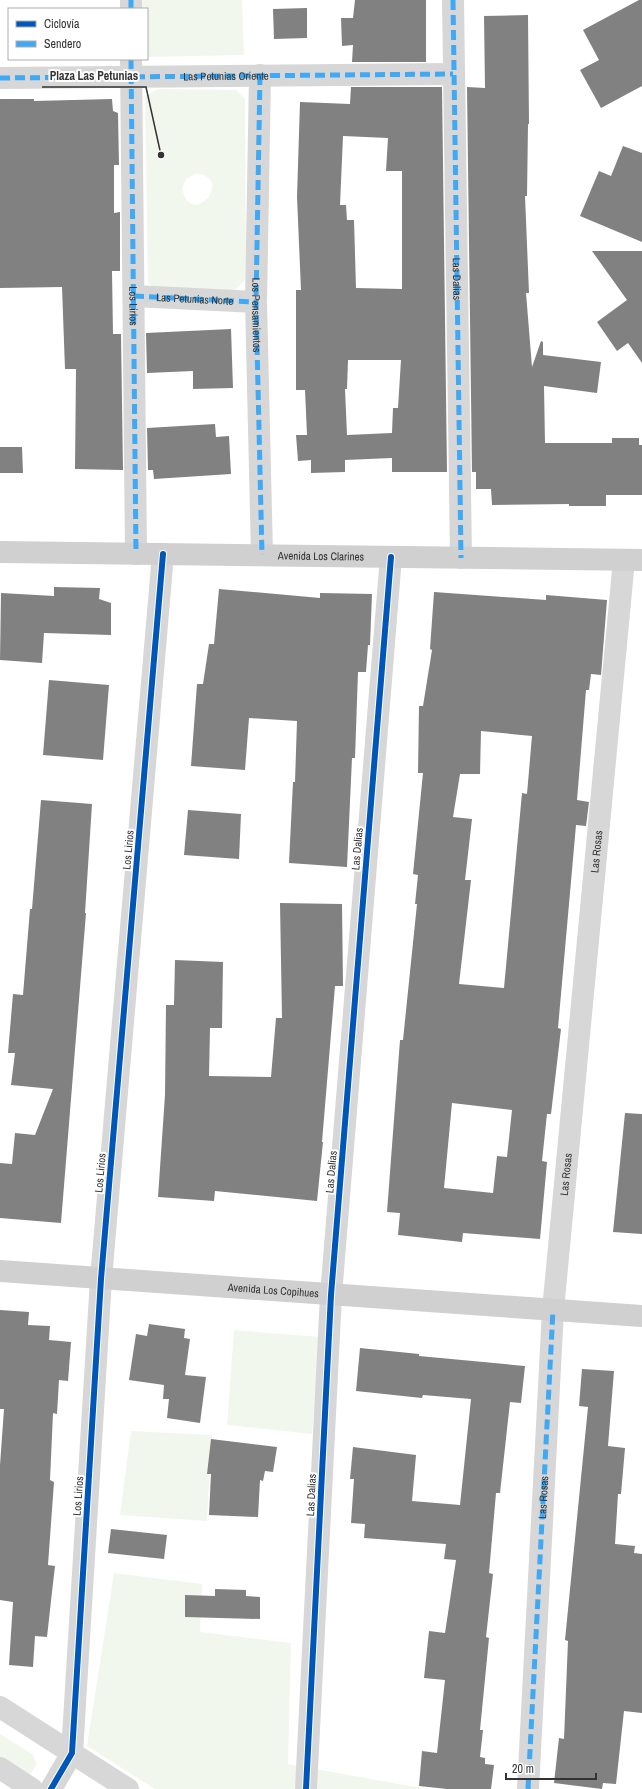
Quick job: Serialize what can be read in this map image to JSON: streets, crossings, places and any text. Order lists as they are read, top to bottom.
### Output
{
  "streets": {
    "main road": ["Avenida Los Clarines", "Avenida Los Copihues"],
    "street": [
      "Las Petunias Oriente",
      "Las Dalias",
      "Las Petunias Norte",
      "Los Lirios",
      "Los Pensamientos",
      "Las Rosas"
    ]
  },
  "crossings": [
    ["Las Petunias Oriente", "Las Dalias"],
    ["Las Petunias Oriente", "Los Lirios"],
    ["Las Petunias Oriente", "Los Pensamientos"],
    ["Las Dalias", "Avenida Los Clarines"],
    ["Las Dalias", "Avenida Los Copihues"],
    ["Las Petunias Norte", "Los Lirios"],
    ["Las Petunias Norte", "Los Pensamientos"],
    ["Los Lirios", "Avenida Los Clarines"],
    ["Los Lirios", "Avenida Los Copihues"],
    ["Los Pensamientos", "Avenida Los Clarines"],
    ["Avenida Los Clarines", "Las Rosas"],
    ["Las Rosas", "Avenida Los Copihues"]
  ],
  "places": ["Plaza Las Petunias"],
  "legend": ["Ciclovía", "Sendero"],
  "scale_bar": "20 m"
}
